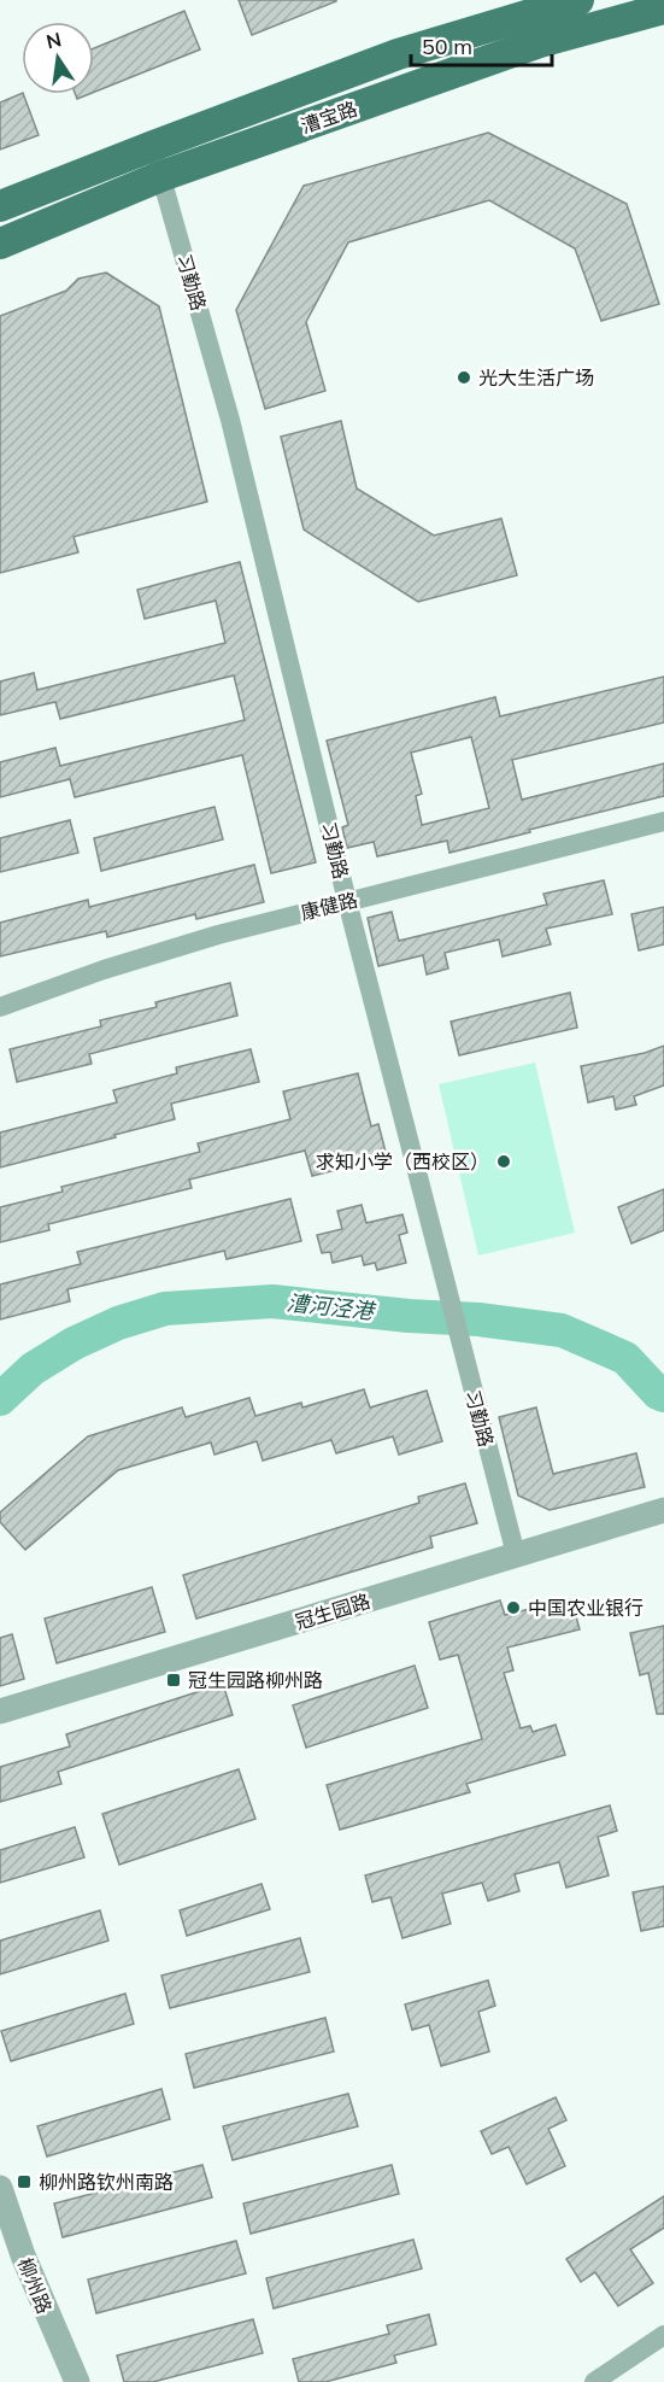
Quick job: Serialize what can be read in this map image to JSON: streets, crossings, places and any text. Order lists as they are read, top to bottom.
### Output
{
  "streets": {
    "main road": ["漕宝路"],
    "street": [
      "习勤路",
      "康健路",
      "冠生园路",
      "柳州路"
    ]
  },
  "crossings": [
    ["漕宝路", "习勤路"],
    ["习勤路", "康健路"],
    ["习勤路", "冠生园路"]
  ],
  "water": ["漕河泾港"],
  "places": {
    "other": ["光大生活广场", "求知小学（西校区）", "中国农业银行"],
    "transit": ["冠生园路柳州路", "柳州路钦州南路"]
  },
  "scale_bar": "50 m",
  "north": "top"
}
